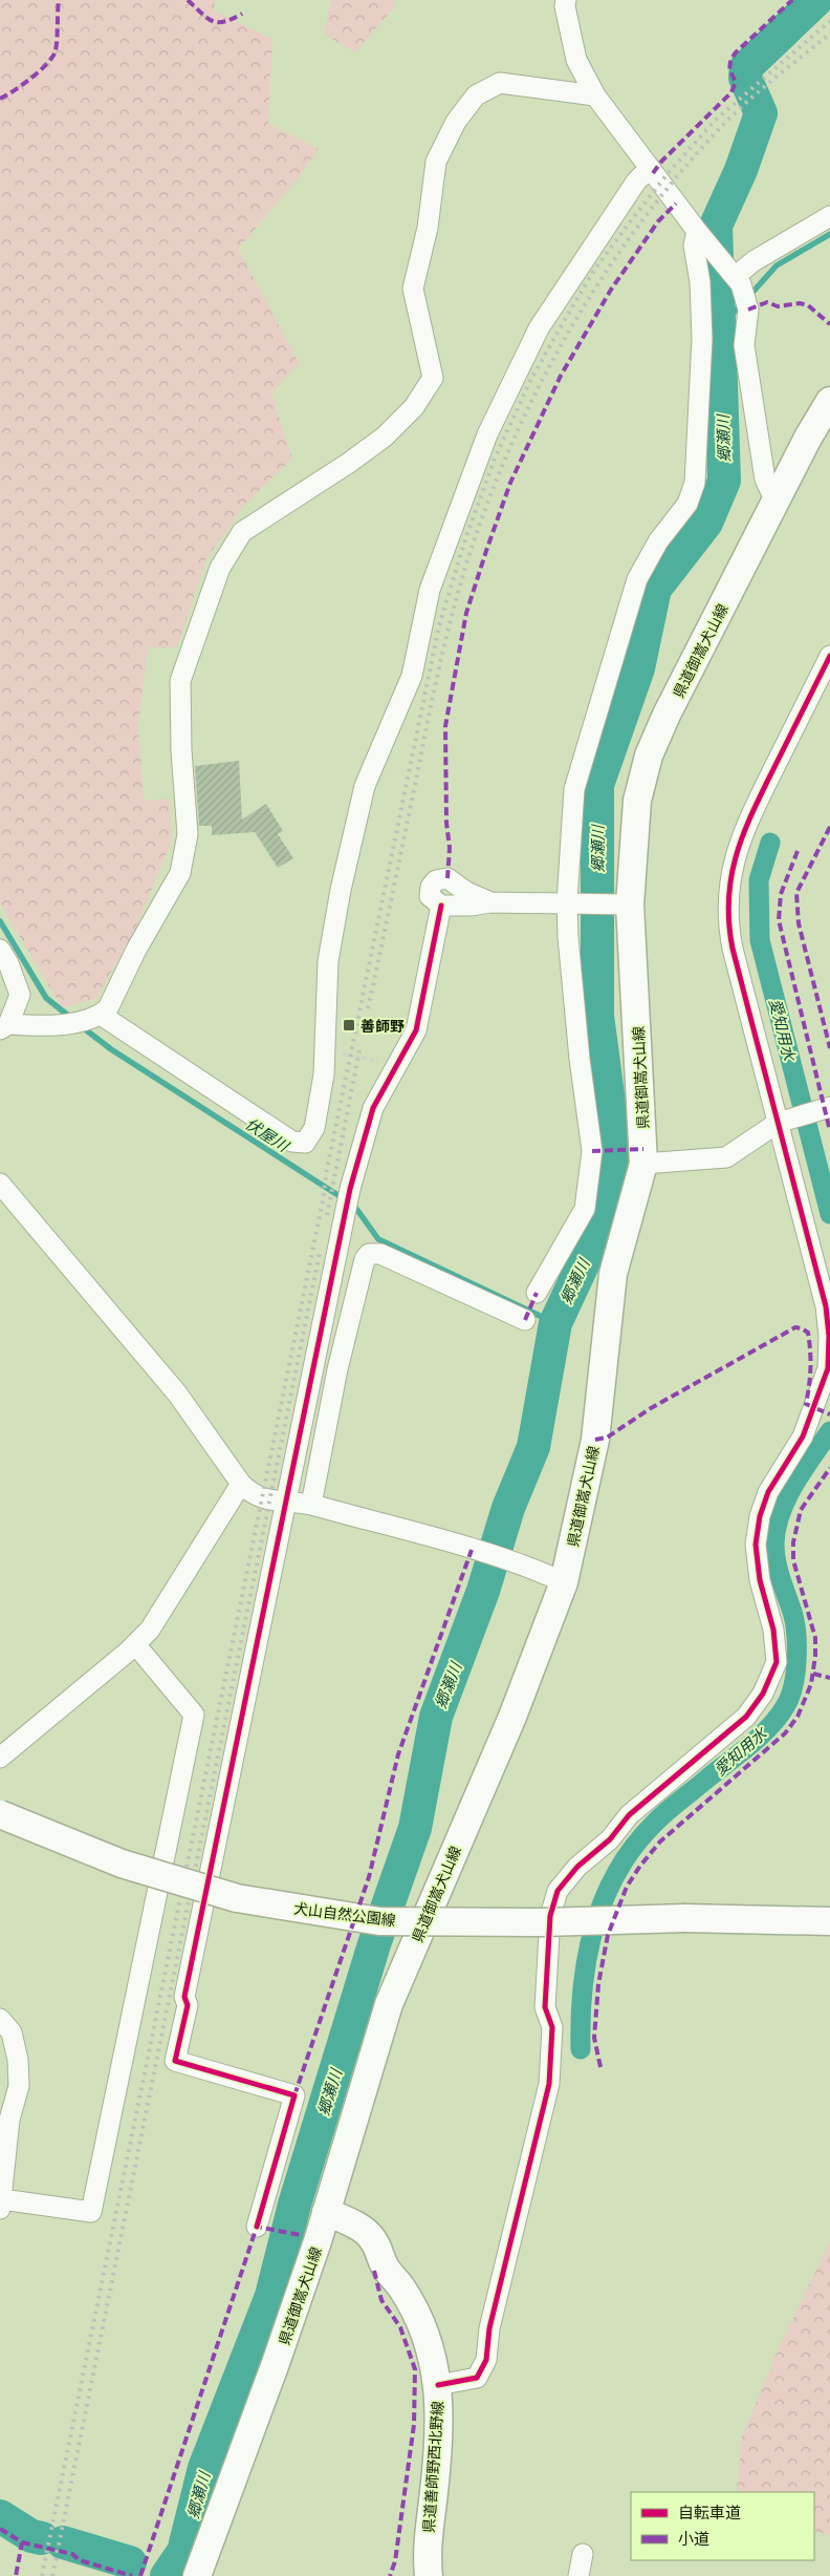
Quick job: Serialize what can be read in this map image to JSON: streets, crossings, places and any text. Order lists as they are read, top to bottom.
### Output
{
  "streets": {
    "main road": ["県道御嵩犬山線", "犬山自然公園線", "県道善師野西北野線"]
  },
  "crossings": [
    ["県道御嵩犬山線", "県道善師野西北野線"]
  ],
  "water": ["郷瀬川", "愛知用水", "伏屋川"],
  "places": {
    "transit": ["善師野"]
  },
  "legend": ["自転車道", "小道"]
}
